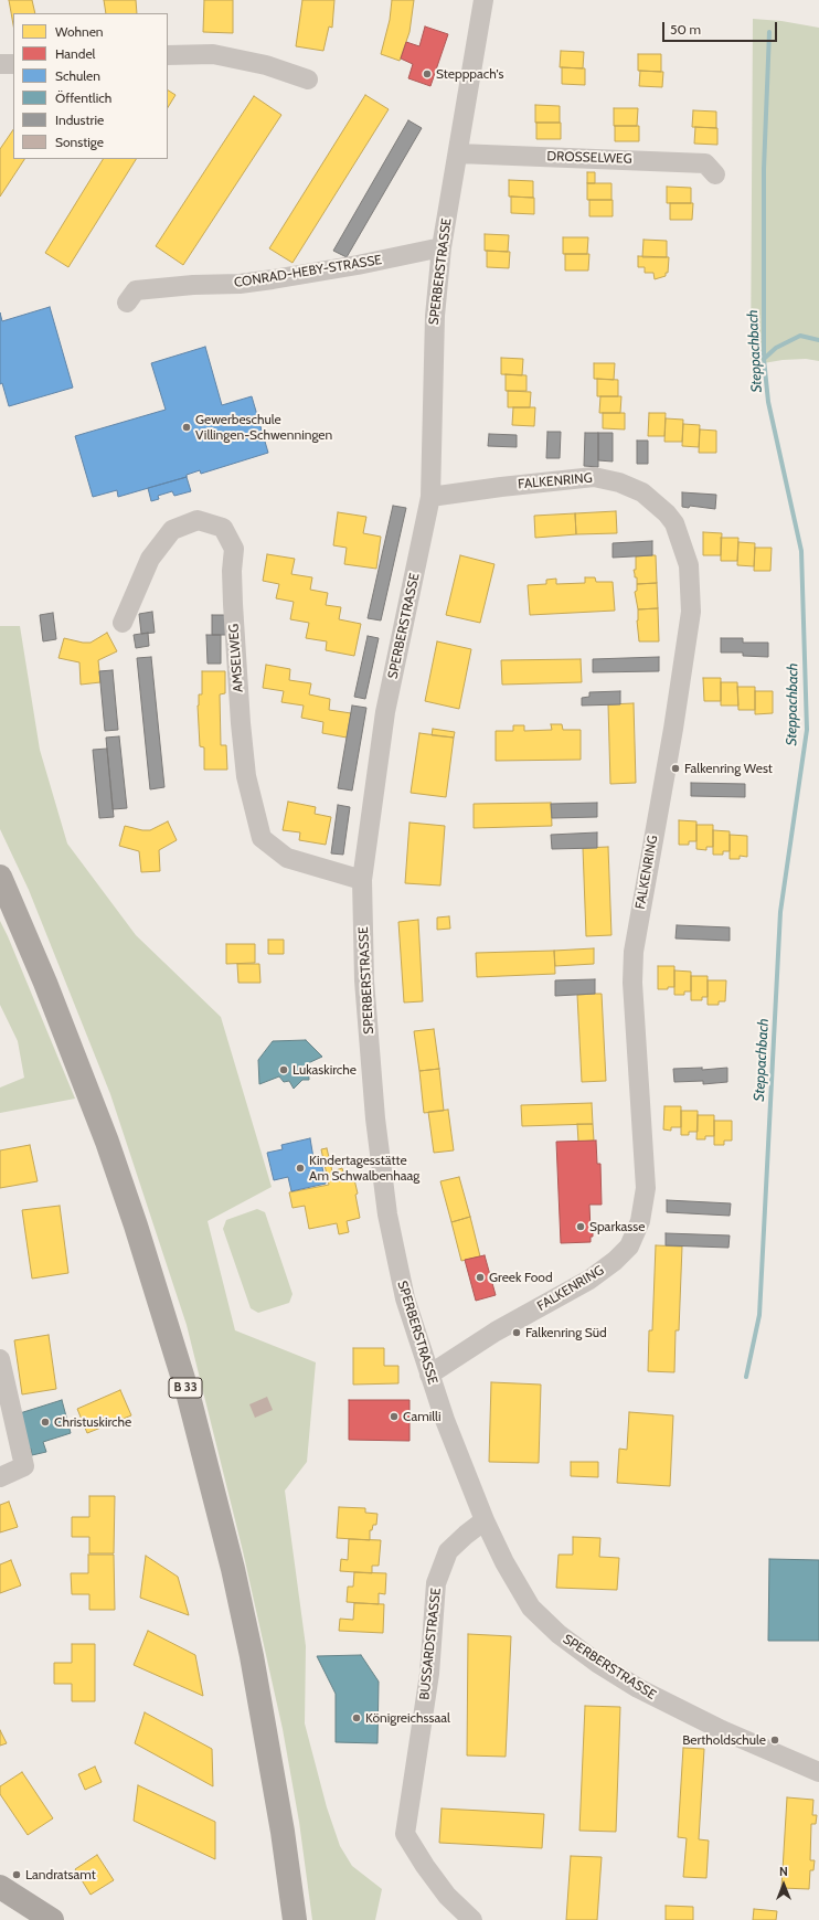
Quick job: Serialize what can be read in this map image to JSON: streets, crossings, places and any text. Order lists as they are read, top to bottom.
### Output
{
  "streets": {
    "main road": ["B 33"],
    "street": [
      "DROSSELWEG",
      "CONRAD-HEBY-STRASSE",
      "SPERBERSTRASSE",
      "FALKENRING",
      "AMSELWEG",
      "BUSSARDSTRASSE"
    ]
  },
  "crossings": [
    ["DROSSELWEG", "SPERBERSTRASSE"],
    ["CONRAD-HEBY-STRASSE", "SPERBERSTRASSE"],
    ["SPERBERSTRASSE", "FALKENRING"],
    ["SPERBERSTRASSE", "AMSELWEG"],
    ["SPERBERSTRASSE", "BUSSARDSTRASSE"]
  ],
  "water": ["Steppachbach"],
  "places": [
    "Stepppach's",
    "Gewerbeschule Villingen-Schwenningen",
    "Falkenring West",
    "Lukaskirche",
    "Kindertagesstätte Am Schwalbenhaag",
    "Sparkasse",
    "Greek Food",
    "Falkenring Süd",
    "Camilli",
    "Christuskirche",
    "Königreichssaal",
    "Bertholdschule",
    "Landratsamt"
  ],
  "legend": [
    "Wohnen",
    "Handel",
    "Schulen",
    "Öffentlich",
    "Industrie",
    "Sonstige"
  ],
  "scale_bar": "50 m",
  "north": "top"
}
